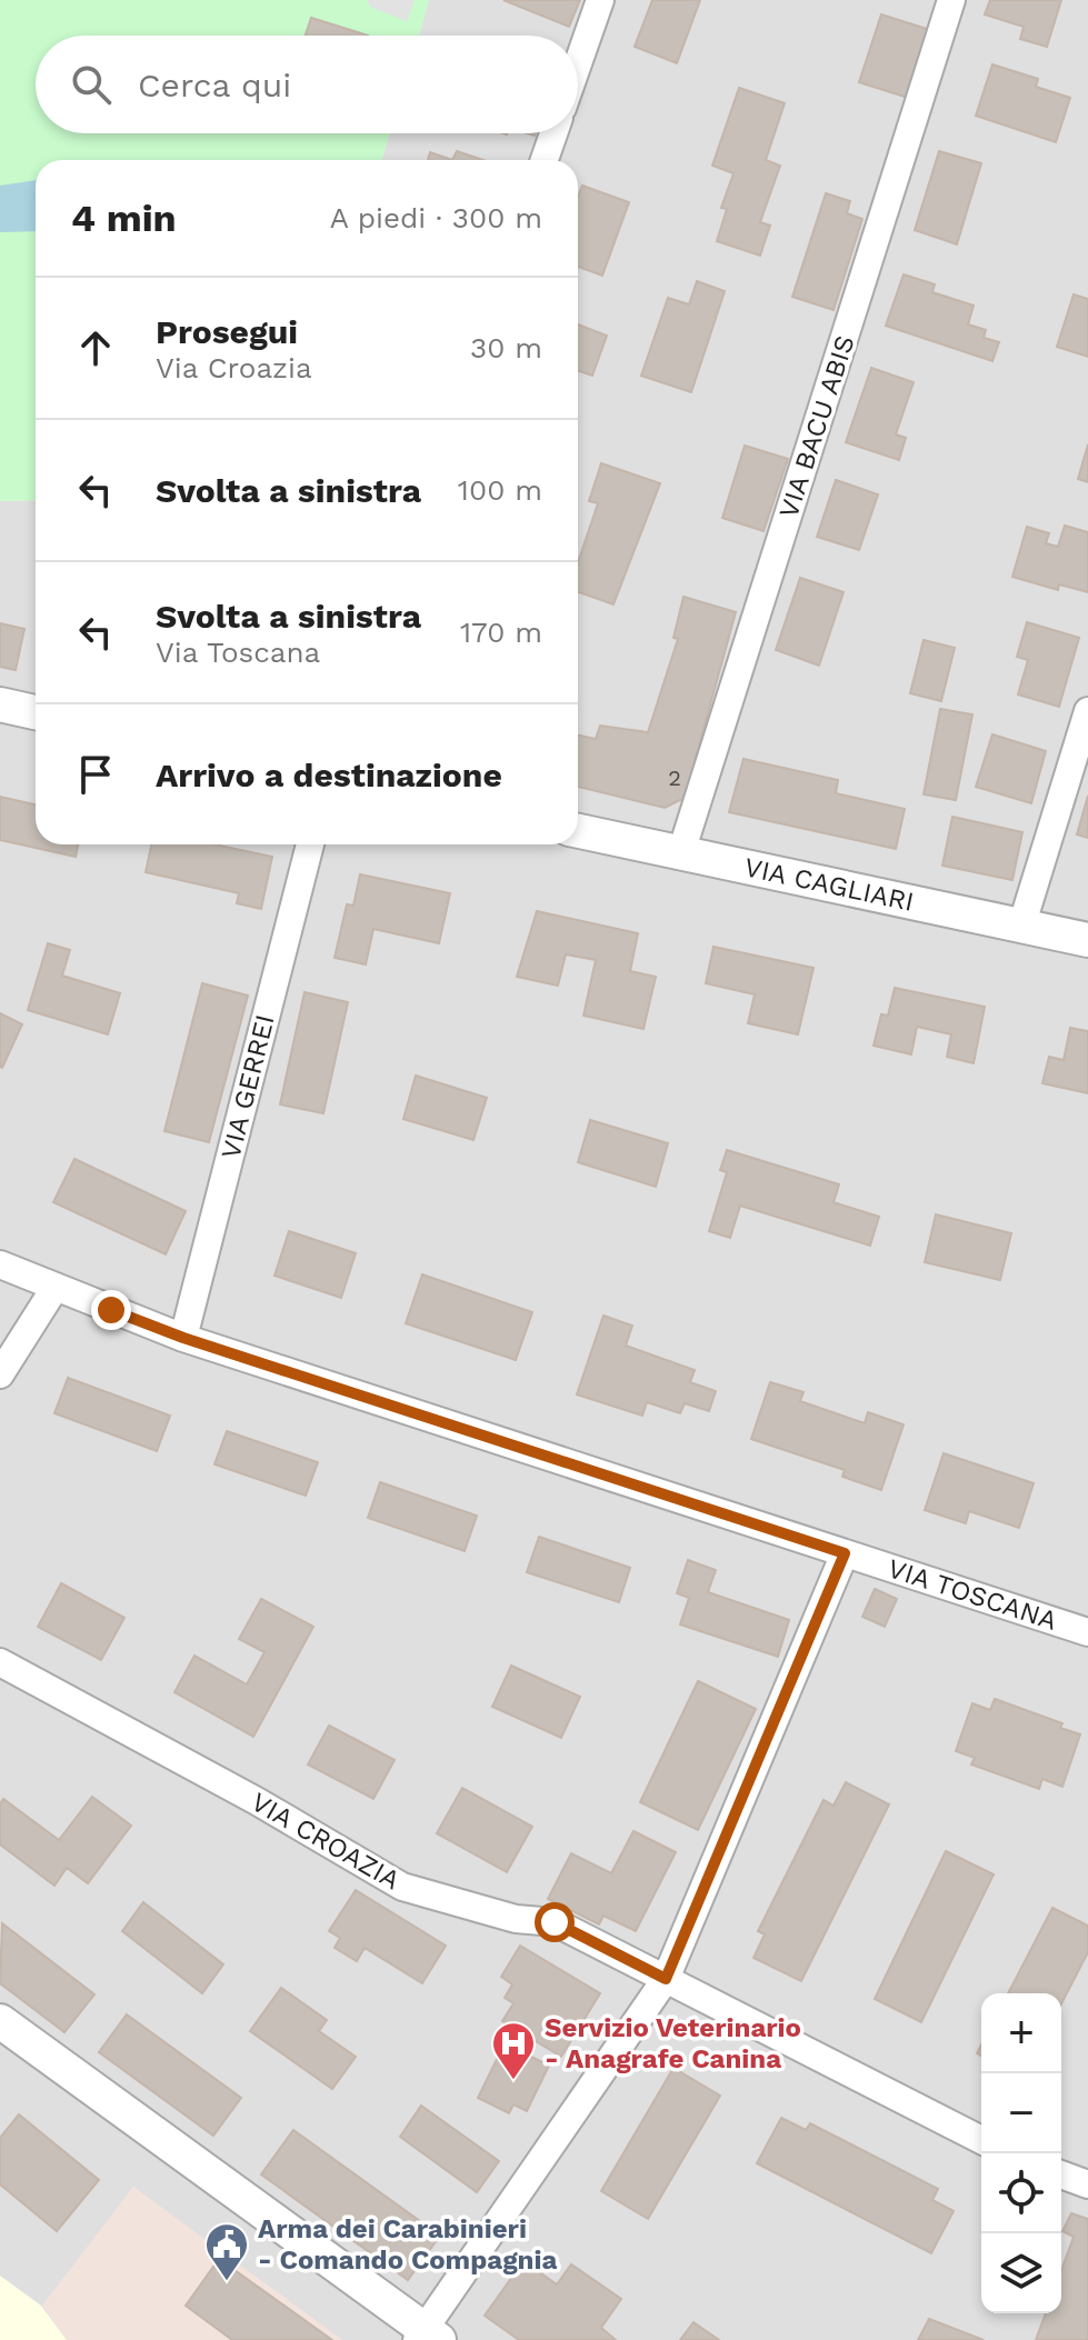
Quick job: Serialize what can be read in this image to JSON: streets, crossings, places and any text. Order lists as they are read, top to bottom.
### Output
{
  "streets": {
    "street": [
      "VIA BACU ABIS",
      "VIA CAGLIARI",
      "VIA GERREI",
      "VIA TOSCANA",
      "VIA CROAZIA"
    ]
  },
  "crossings": [
    ["VIA BACU ABIS", "VIA CAGLIARI"],
    ["VIA GERREI", "VIA TOSCANA"]
  ],
  "places": {
    "hospital": ["Servizio Veterinario - Anagrafe Canina"],
    "public building": ["Arma dei Carabinieri - Comando Compagnia"]
  },
  "house_numbers": ["2"],
  "page": {
    "search": "Cerca qui",
    "heading": ["4 min", "A piedi · 300 m"],
    "list": [
      ["Prosegui", "Via Croazia", "30 m"],
      ["Svolta a sinistra", "100 m"],
      ["Svolta a sinistra", "Via Toscana", "170 m"],
      "Arrivo a destinazione"
    ],
    "map_buttons": ["+", "−"]
  }
}
